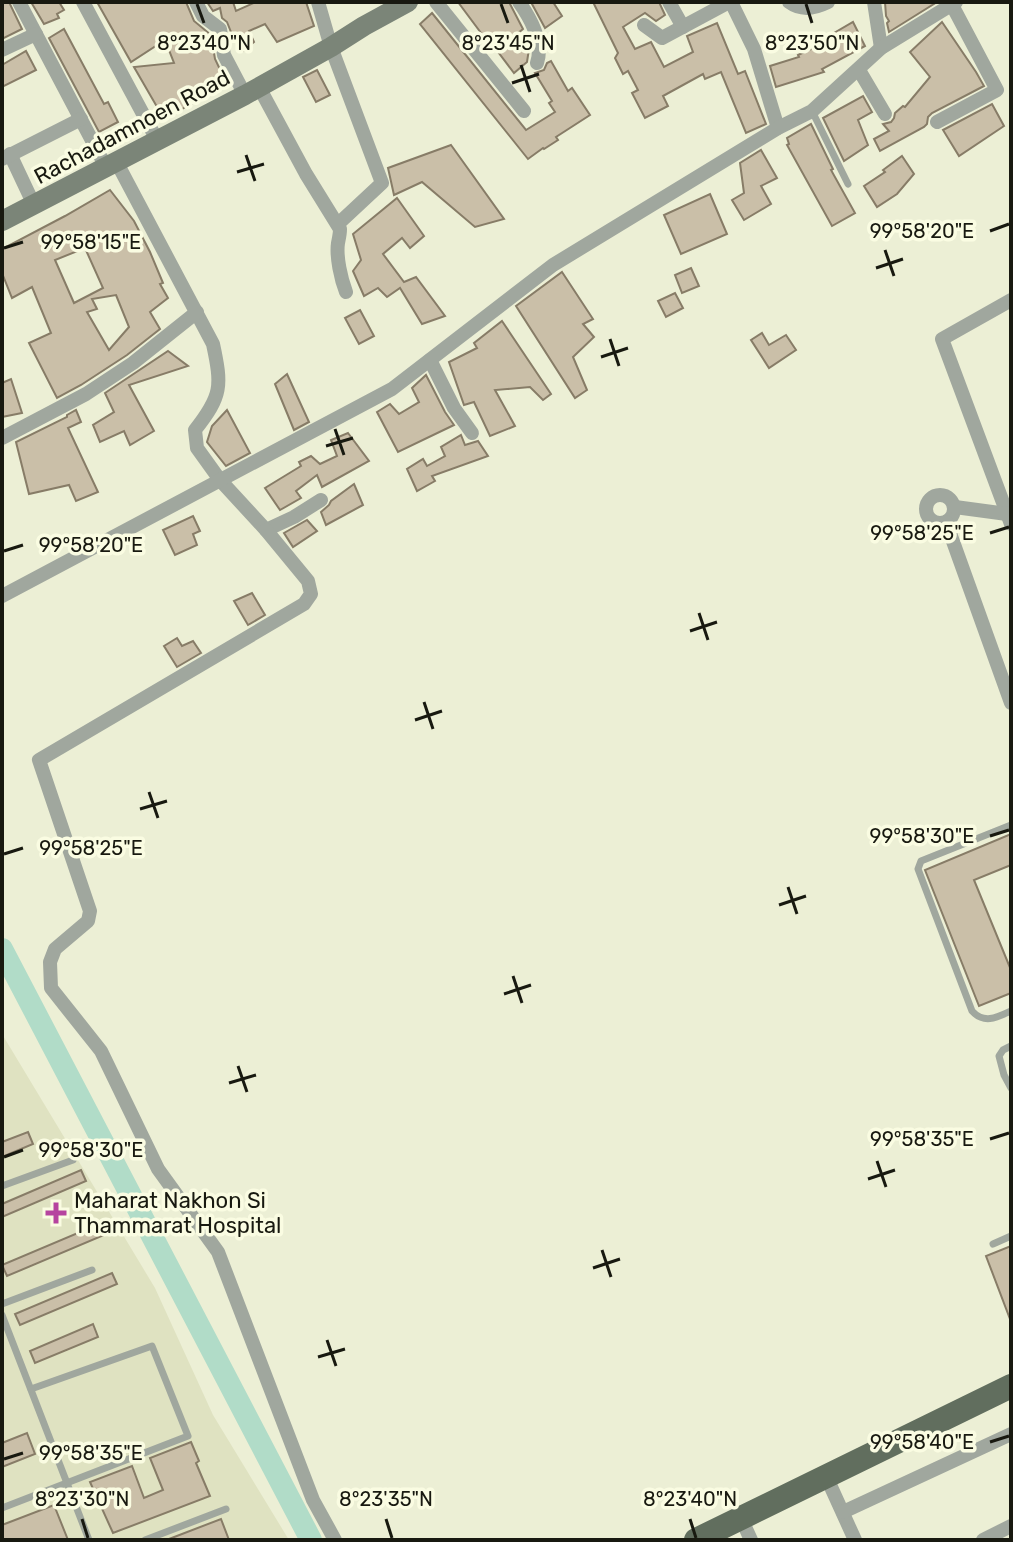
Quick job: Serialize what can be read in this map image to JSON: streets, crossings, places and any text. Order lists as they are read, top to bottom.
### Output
{
  "streets": {
    "main road": ["Rachadamnoen Road"]
  },
  "places": {
    "health": ["Maharat Nakhon Si Thammarat Hospital"]
  },
  "coordinates": [
    "8°23'40\"N",
    "8°23'45\"N",
    "8°23'50\"N",
    "99°58'20\"E",
    "99°58'15\"E",
    "99°58'25\"E",
    "99°58'30\"E",
    "99°58'35\"E",
    "99°58'40\"E",
    "8°23'30\"N",
    "8°23'35\"N"
  ]
}
